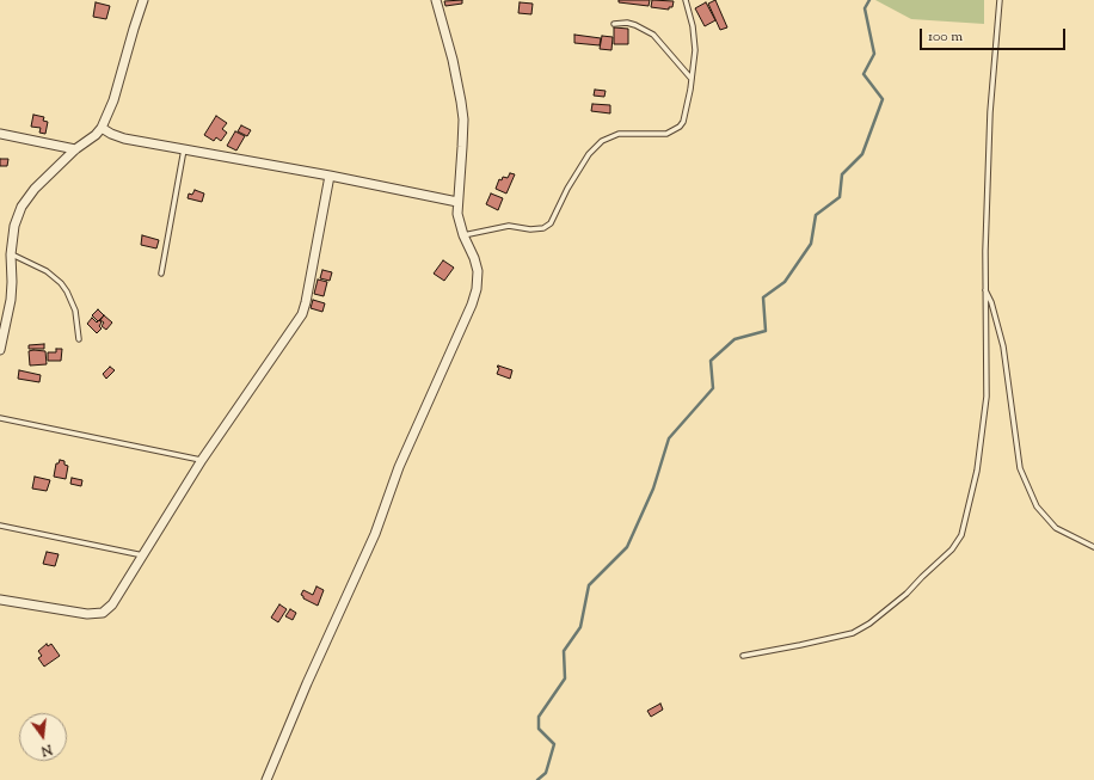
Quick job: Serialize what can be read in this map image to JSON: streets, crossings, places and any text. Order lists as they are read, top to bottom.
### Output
{
  "scale_bar": "100 m",
  "north": "bottom"
}
